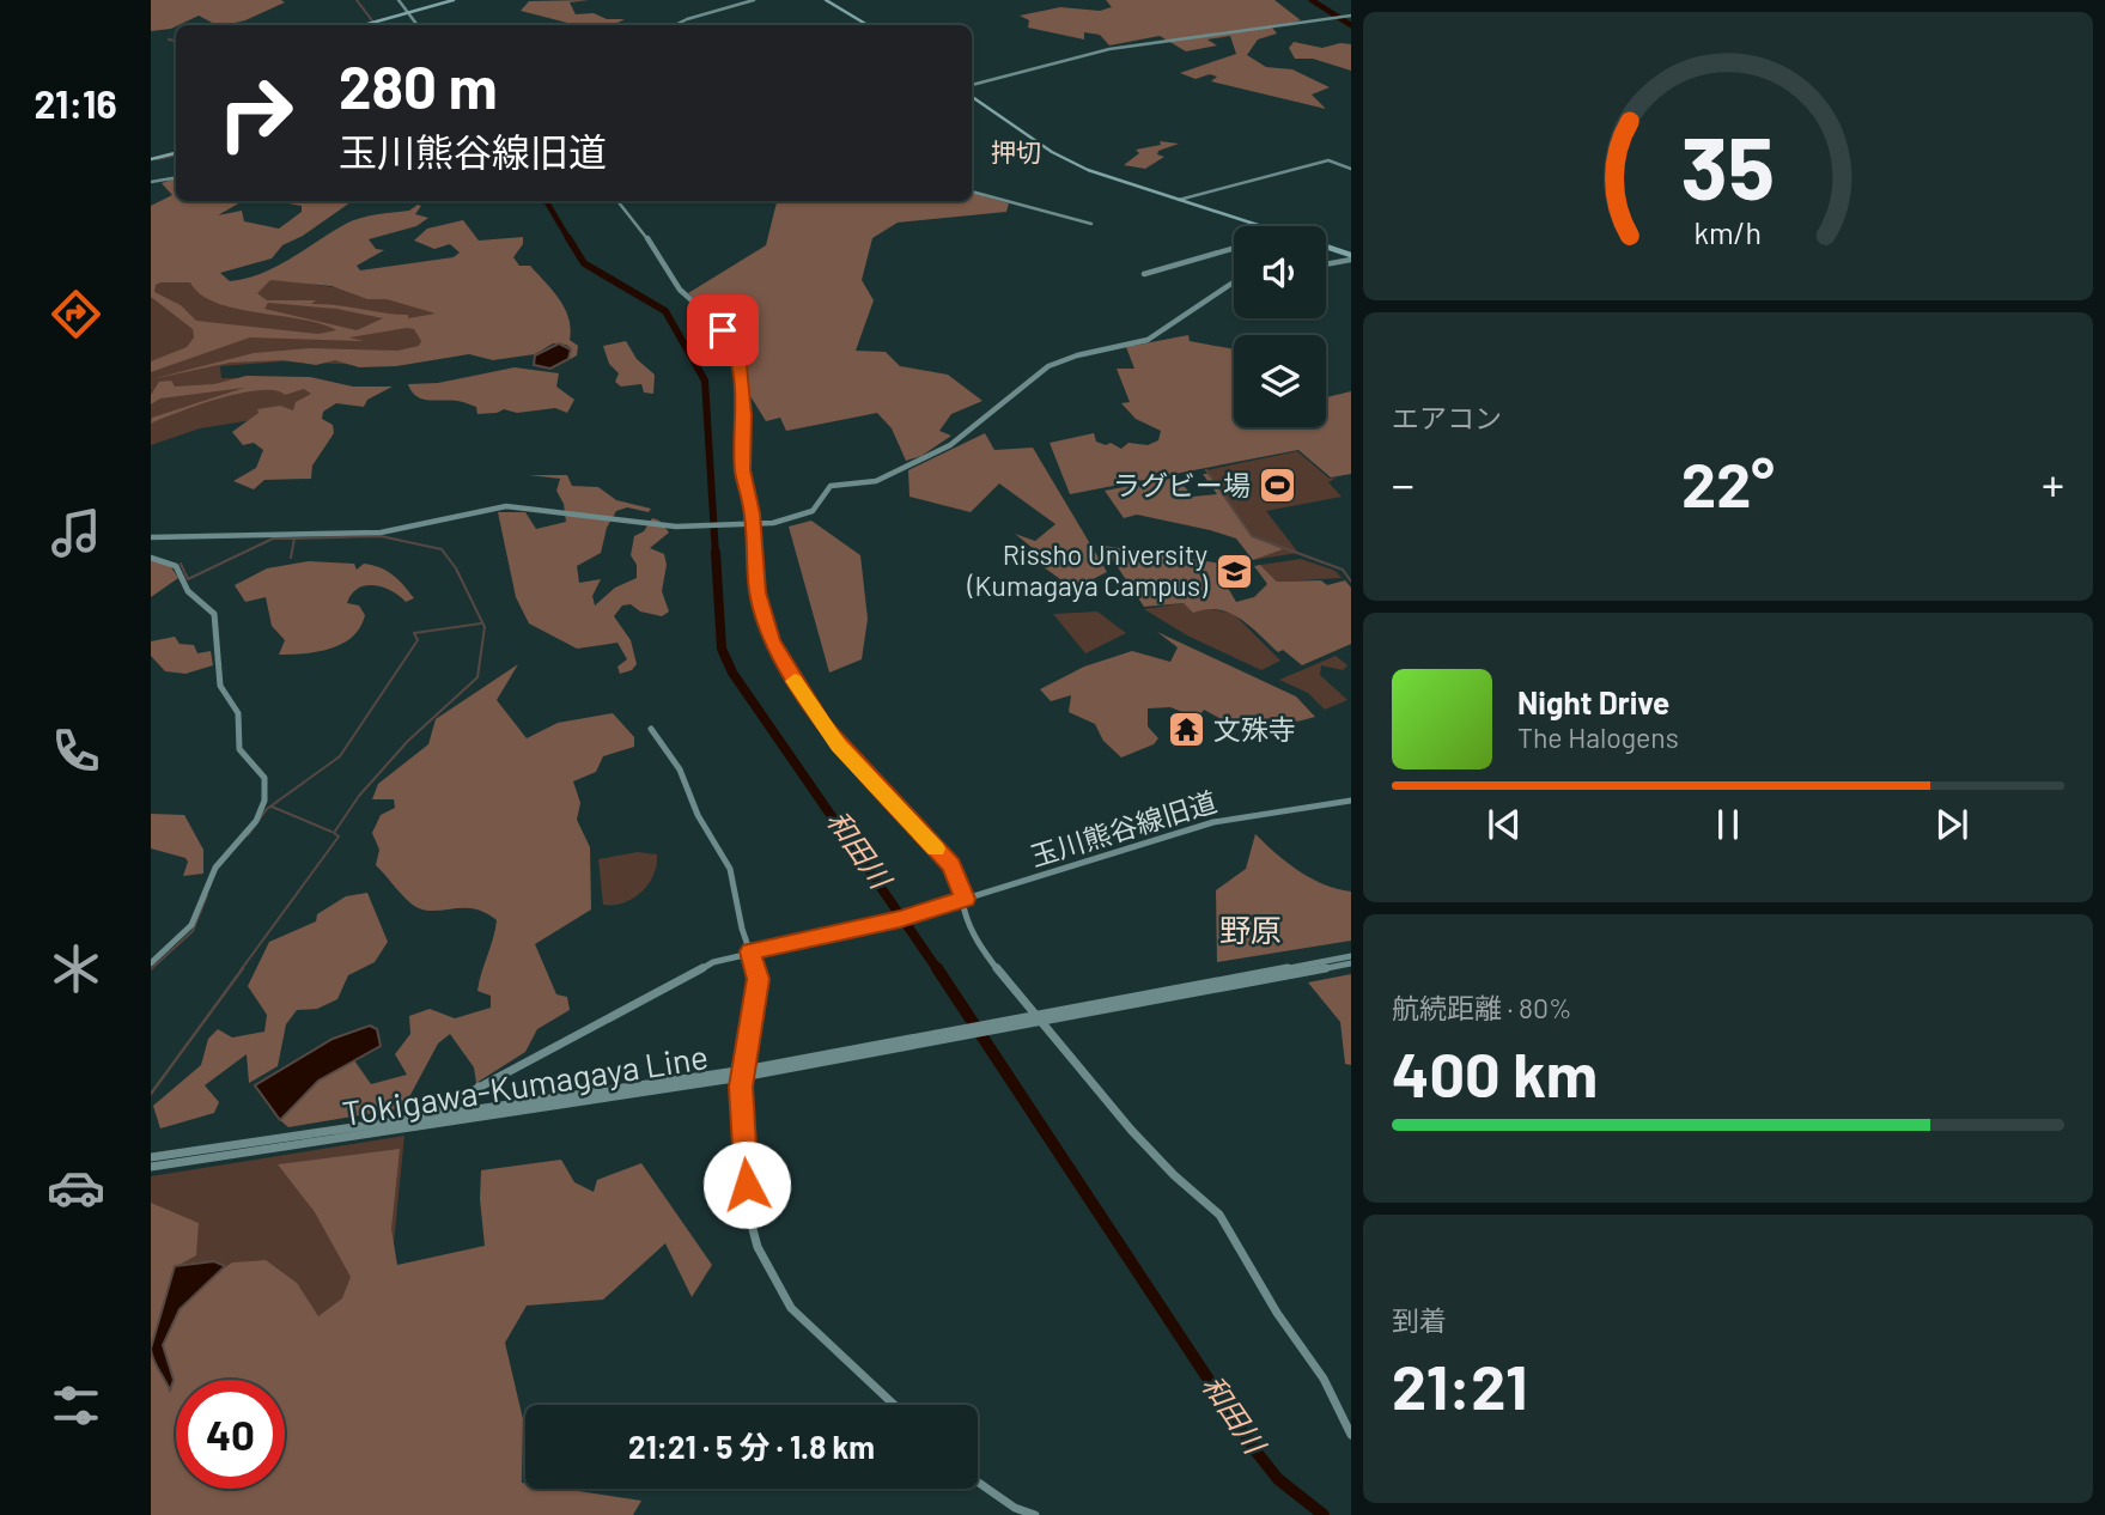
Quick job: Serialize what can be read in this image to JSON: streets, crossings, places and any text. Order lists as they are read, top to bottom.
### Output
{
  "streets": {
    "street": ["玉川熊谷線旧道", "Tokigawa-Kumagaya Line"]
  },
  "districts": ["押切", "野原"],
  "water": ["和田川"],
  "places": {
    "sports": ["ラグビー場"],
    "school or university": ["Rissho University (Kumagaya Campus)"],
    "temple": ["文殊寺"]
  },
  "page": {
    "tabs": "21:16",
    "turn": ["280 m", "玉川熊谷線旧道"],
    "tile": [
      "エアコン",
      ["航続距離 · 80%", "400 km"],
      ["到着", "21:21"]
    ],
    "heat": ["−", "22°", "+"],
    "song": ["Night Drive", "The Halogens"],
    "limit": "40",
    "trip": "21:21 · 5 分 · 1.8 km",
    "gauge": ["35", "km/h"]
  }
}
